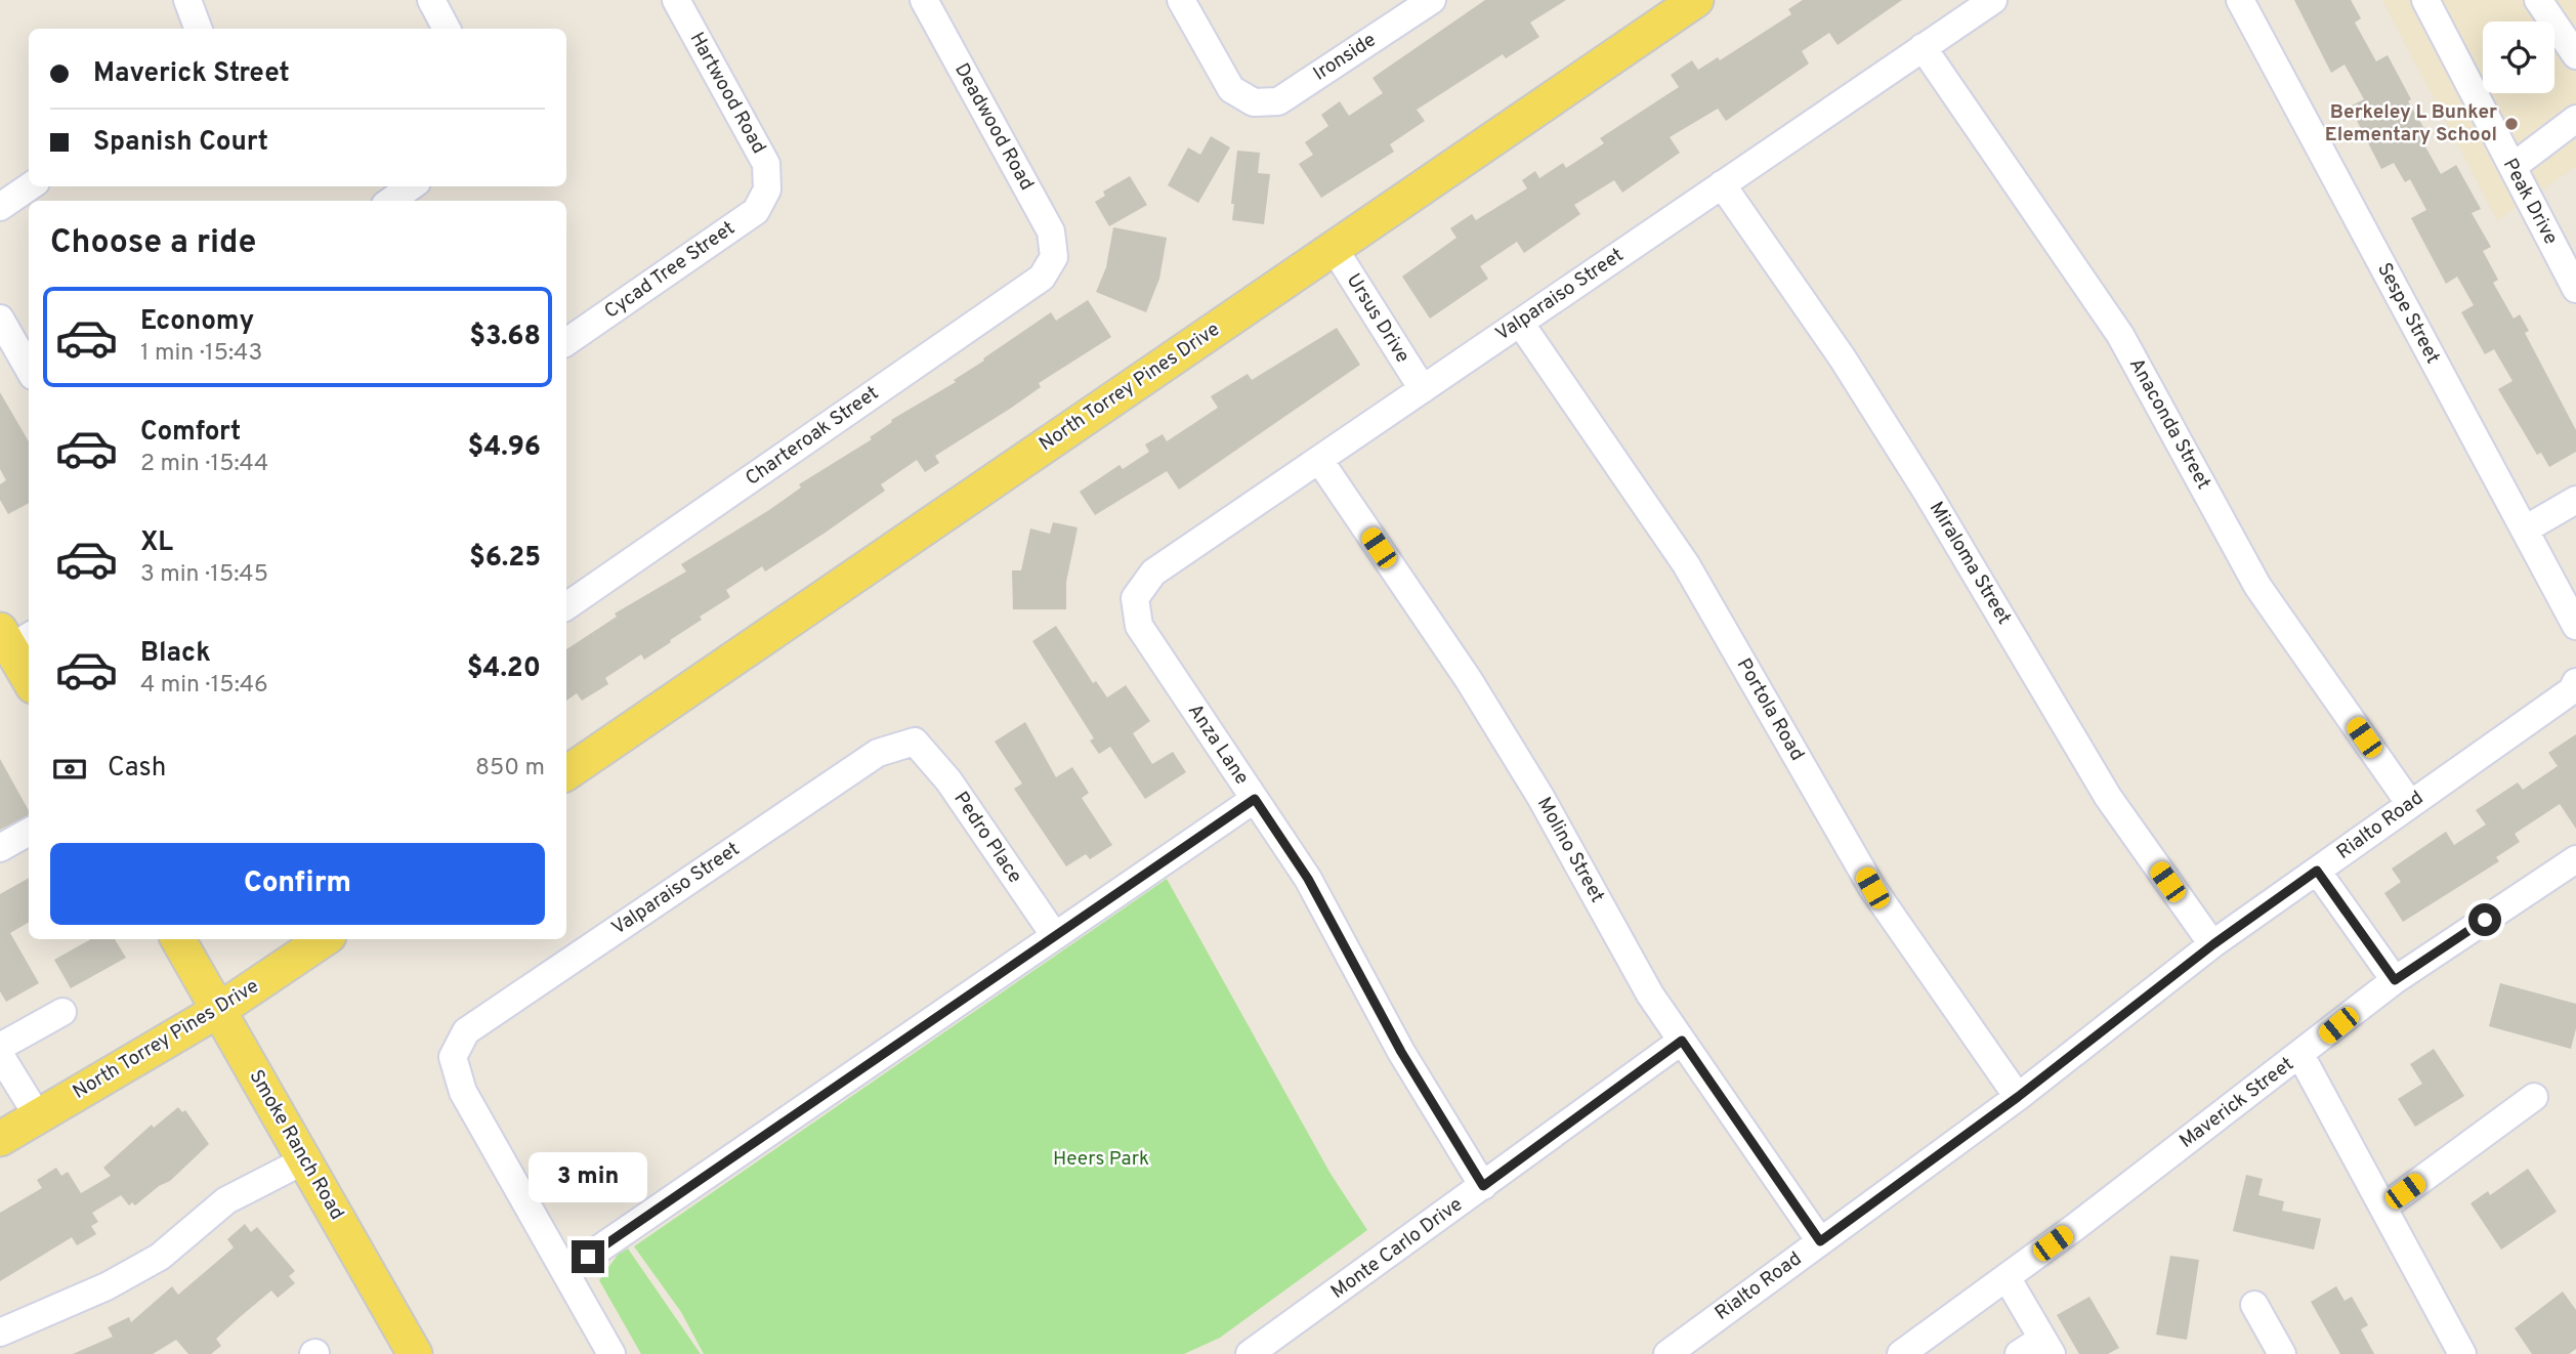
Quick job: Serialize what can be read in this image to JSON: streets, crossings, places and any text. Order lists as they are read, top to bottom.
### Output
{
  "streets": {
    "main road": ["North Torrey Pines Drive", "Smoke Ranch Road"],
    "street": [
      "Ironside",
      "Hartwood Road",
      "Deadwood Road",
      "Peak Drive",
      "Cycad Tree Street",
      "Valparaiso Street",
      "Sespe Street",
      "Ursus Drive",
      "Anaconda Street",
      "Charteroak Street",
      "Miraloma Street",
      "Portola Road",
      "Anza Lane",
      "Rialto Road",
      "Pedro Place",
      "Molino Street",
      "Maverick Street",
      "Monte Carlo Drive"
    ]
  },
  "crossings": [
    ["Hartwood Road", "Cycad Tree Street"],
    ["Deadwood Road", "Charteroak Street"],
    ["Valparaiso Street", "Ursus Drive"],
    ["Valparaiso Street", "Anaconda Street"],
    ["Valparaiso Street", "Miraloma Street"],
    ["Valparaiso Street", "Portola Road"],
    ["Valparaiso Street", "Anza Lane"],
    ["Valparaiso Street", "Pedro Place"],
    ["Valparaiso Street", "Molino Street"],
    ["Ursus Drive", "North Torrey Pines Drive"],
    ["North Torrey Pines Drive", "Smoke Ranch Road"],
    ["Anaconda Street", "Rialto Road"],
    ["Miraloma Street", "Rialto Road"],
    ["Portola Road", "Rialto Road"],
    ["Anza Lane", "Monte Carlo Drive"],
    ["Rialto Road", "Molino Street"],
    ["Molino Street", "Monte Carlo Drive"]
  ],
  "parks": ["Heers Park"],
  "places": ["Berkeley L Bunker Elementary School"],
  "page": {
    "banner": ["Maverick Street", "Spanish Court"],
    "heading": "Choose a ride",
    "list": [
      {
        "name": "Economy",
        "note": "1 min · 15:43",
        "value": "$3.68"
      },
      {
        "name": "Comfort",
        "note": "2 min · 15:44",
        "value": "$4.96"
      },
      {
        "name": "XL",
        "note": "3 min · 15:45",
        "value": "$6.25"
      },
      {
        "name": "Black",
        "note": "4 min · 15:46",
        "value": "$4.20"
      }
    ],
    "pay": ["Cash", "850 m"],
    "buttons": "Confirm",
    "bubble": "3 min"
  }
}
